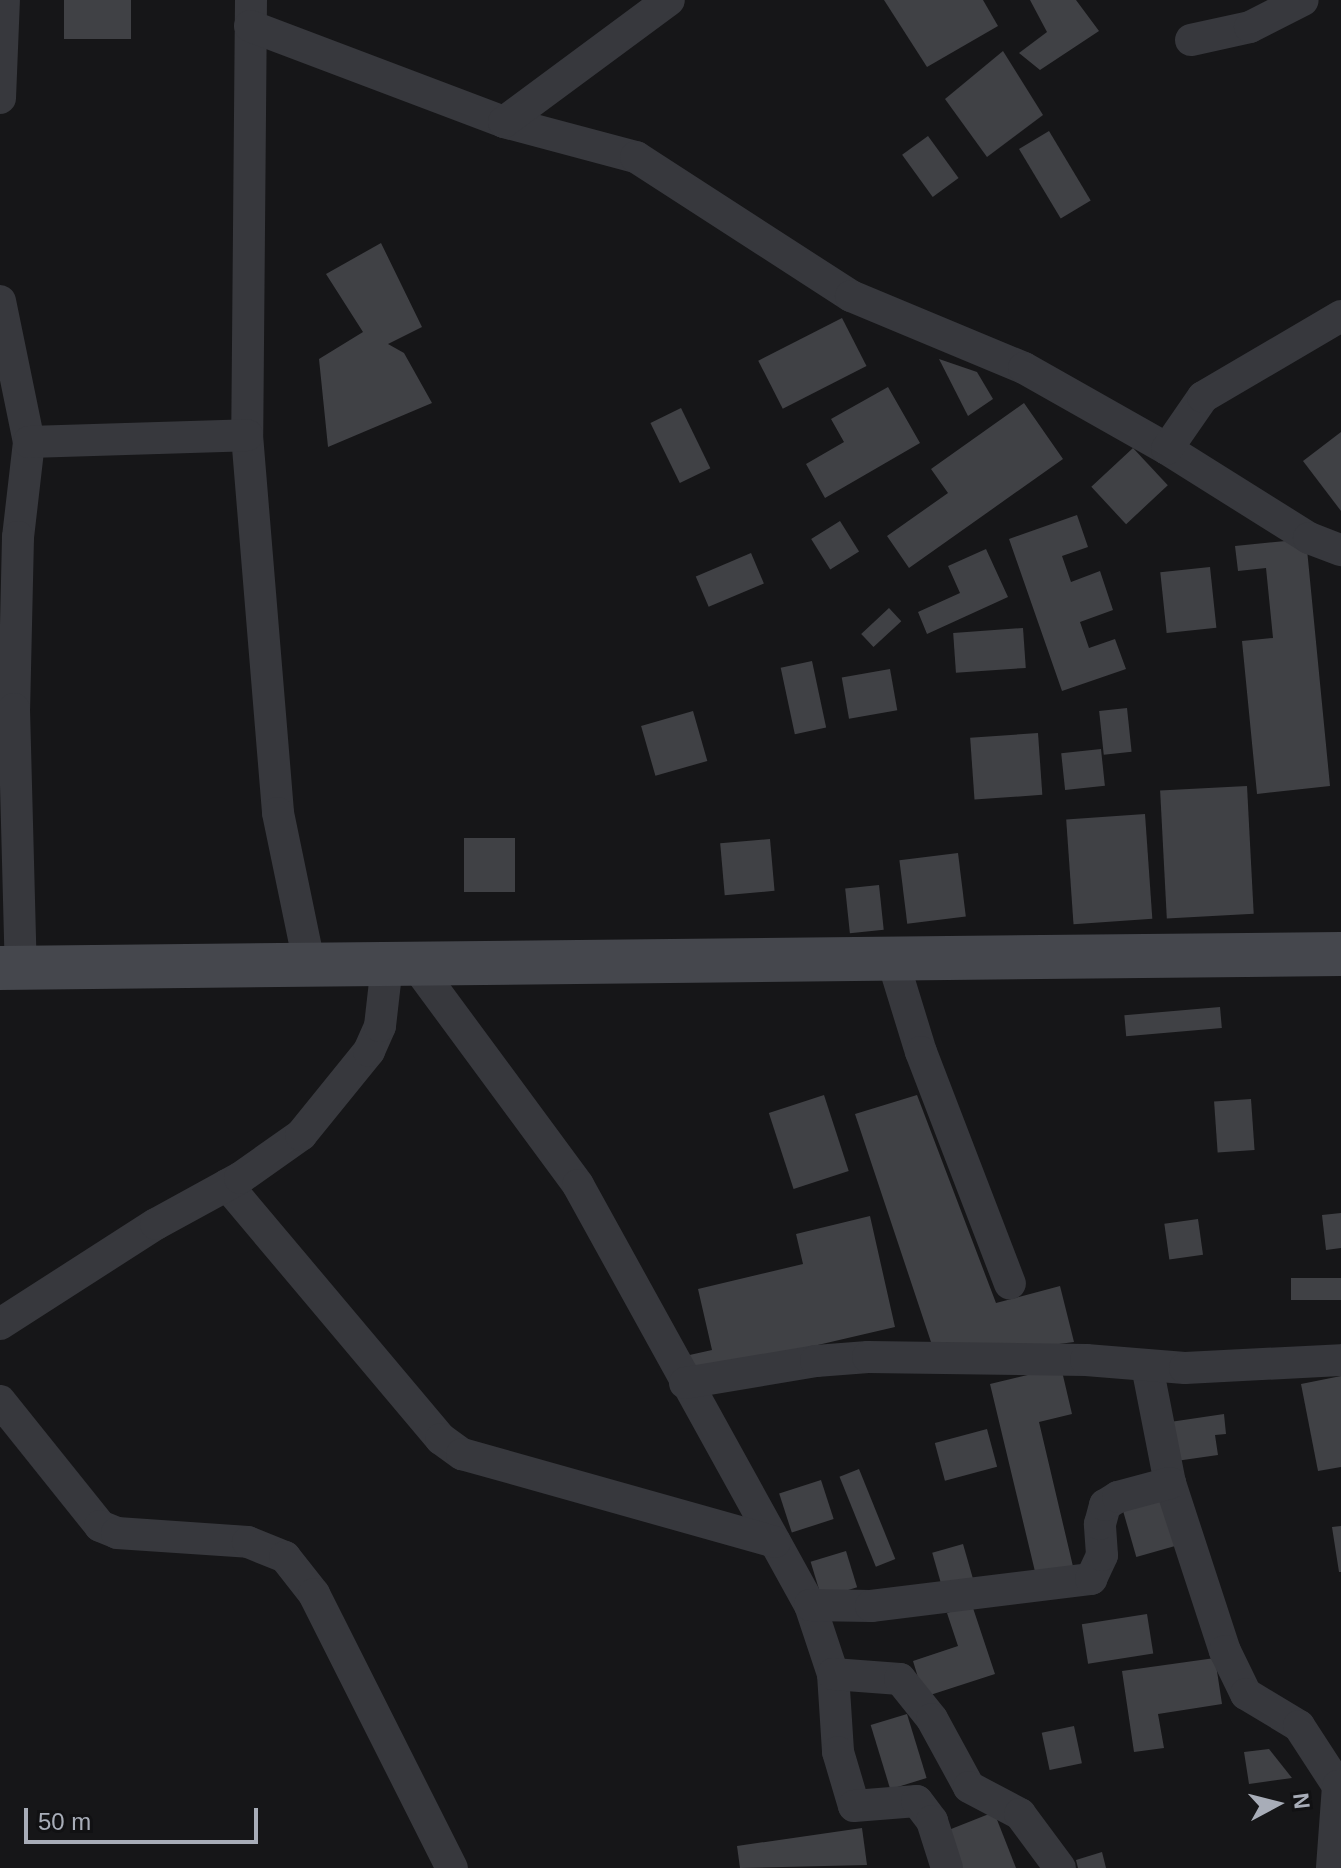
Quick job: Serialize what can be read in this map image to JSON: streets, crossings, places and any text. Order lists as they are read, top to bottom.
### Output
{
  "scale_bar": "50 m",
  "north": "right"
}
